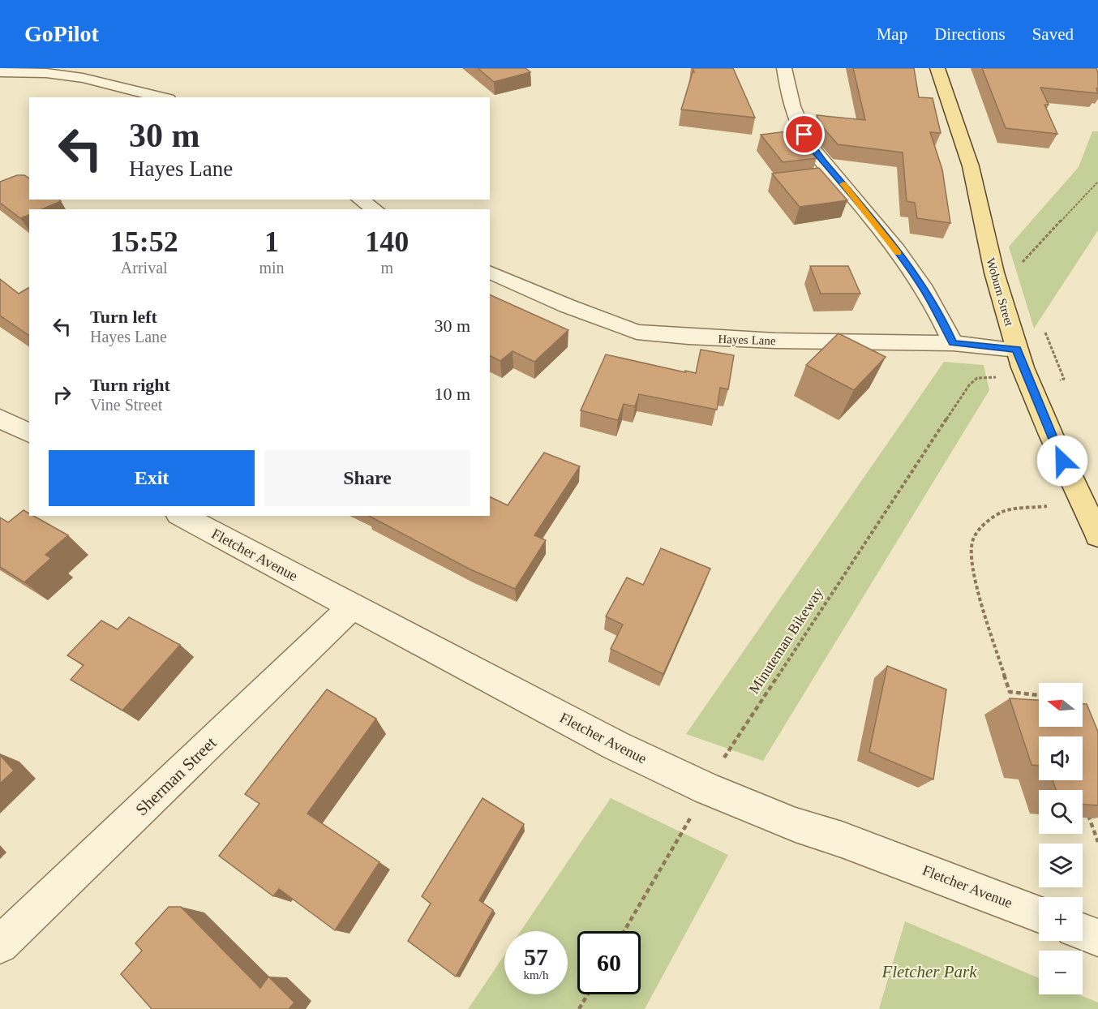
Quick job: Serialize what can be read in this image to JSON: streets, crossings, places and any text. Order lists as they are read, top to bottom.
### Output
{
  "streets": {
    "main road": ["Woburn Street"],
    "street": ["Hayes Lane", "Fletcher Avenue", "Sherman Street"],
    "path": ["Minuteman Bikeway"]
  },
  "crossings": [
    ["Woburn Street", "Hayes Lane"],
    ["Fletcher Avenue", "Minuteman Bikeway"],
    ["Fletcher Avenue", "Sherman Street"]
  ],
  "parks": ["Fletcher Park"],
  "north": "left",
  "page": {
    "header": "GoPilot",
    "nav": ["Map", "Directions", "Saved"],
    "turn": ["30 m", "Hayes Lane"],
    "eta": [
      "15:52",
      "Arrival",
      "1",
      "min",
      "140",
      "m"
    ],
    "list": [
      {
        "name": "Turn left",
        "note": "Hayes Lane",
        "value": "30 m"
      },
      {
        "name": "Turn right",
        "note": "Vine Street",
        "value": "10 m"
      }
    ],
    "buttons": ["Exit", "Share"],
    "map_buttons": ["+", "−"],
    "speed": "57 km/h",
    "limit": "60"
  }
}
